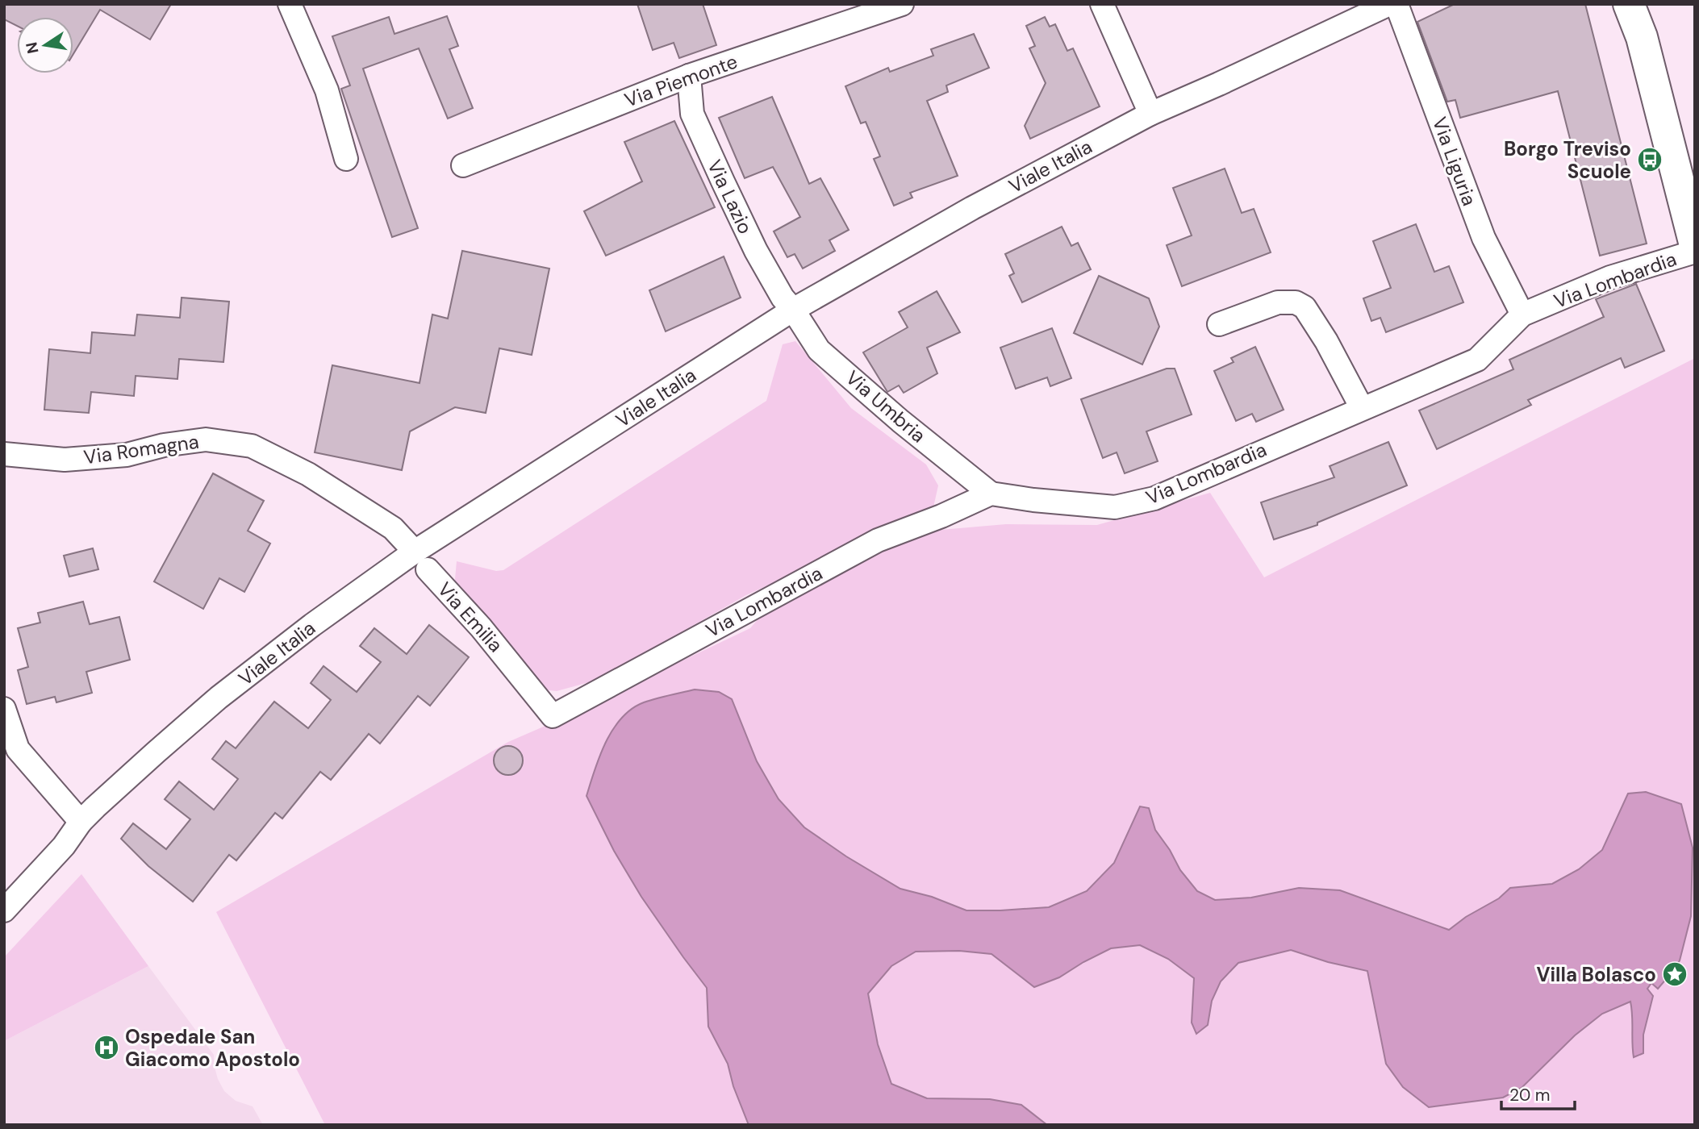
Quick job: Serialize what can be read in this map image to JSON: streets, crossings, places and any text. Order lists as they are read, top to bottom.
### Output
{
  "streets": {
    "street": [
      "Via Piemonte",
      "Via Liguria",
      "Viale Italia",
      "Via Lazio",
      "Via Lombardia",
      "Via Umbria",
      "Via Romagna",
      "Via Emilia"
    ]
  },
  "crossings": [
    ["Via Piemonte", "Via Lazio"],
    ["Via Liguria", "Via Lombardia"],
    ["Viale Italia", "Via Lazio"],
    ["Viale Italia", "Via Umbria"],
    ["Viale Italia", "Via Romagna"],
    ["Viale Italia", "Via Emilia"],
    ["Via Lazio", "Via Umbria"],
    ["Via Lombardia", "Via Umbria"],
    ["Via Lombardia", "Via Emilia"],
    ["Via Romagna", "Via Emilia"]
  ],
  "places": {
    "bus stop": ["Borgo Treviso Scuole"],
    "place": ["Villa Bolasco"],
    "hospital": ["Ospedale San Giacomo Apostolo"]
  },
  "scale_bar": "20 m",
  "north": "left"
}
